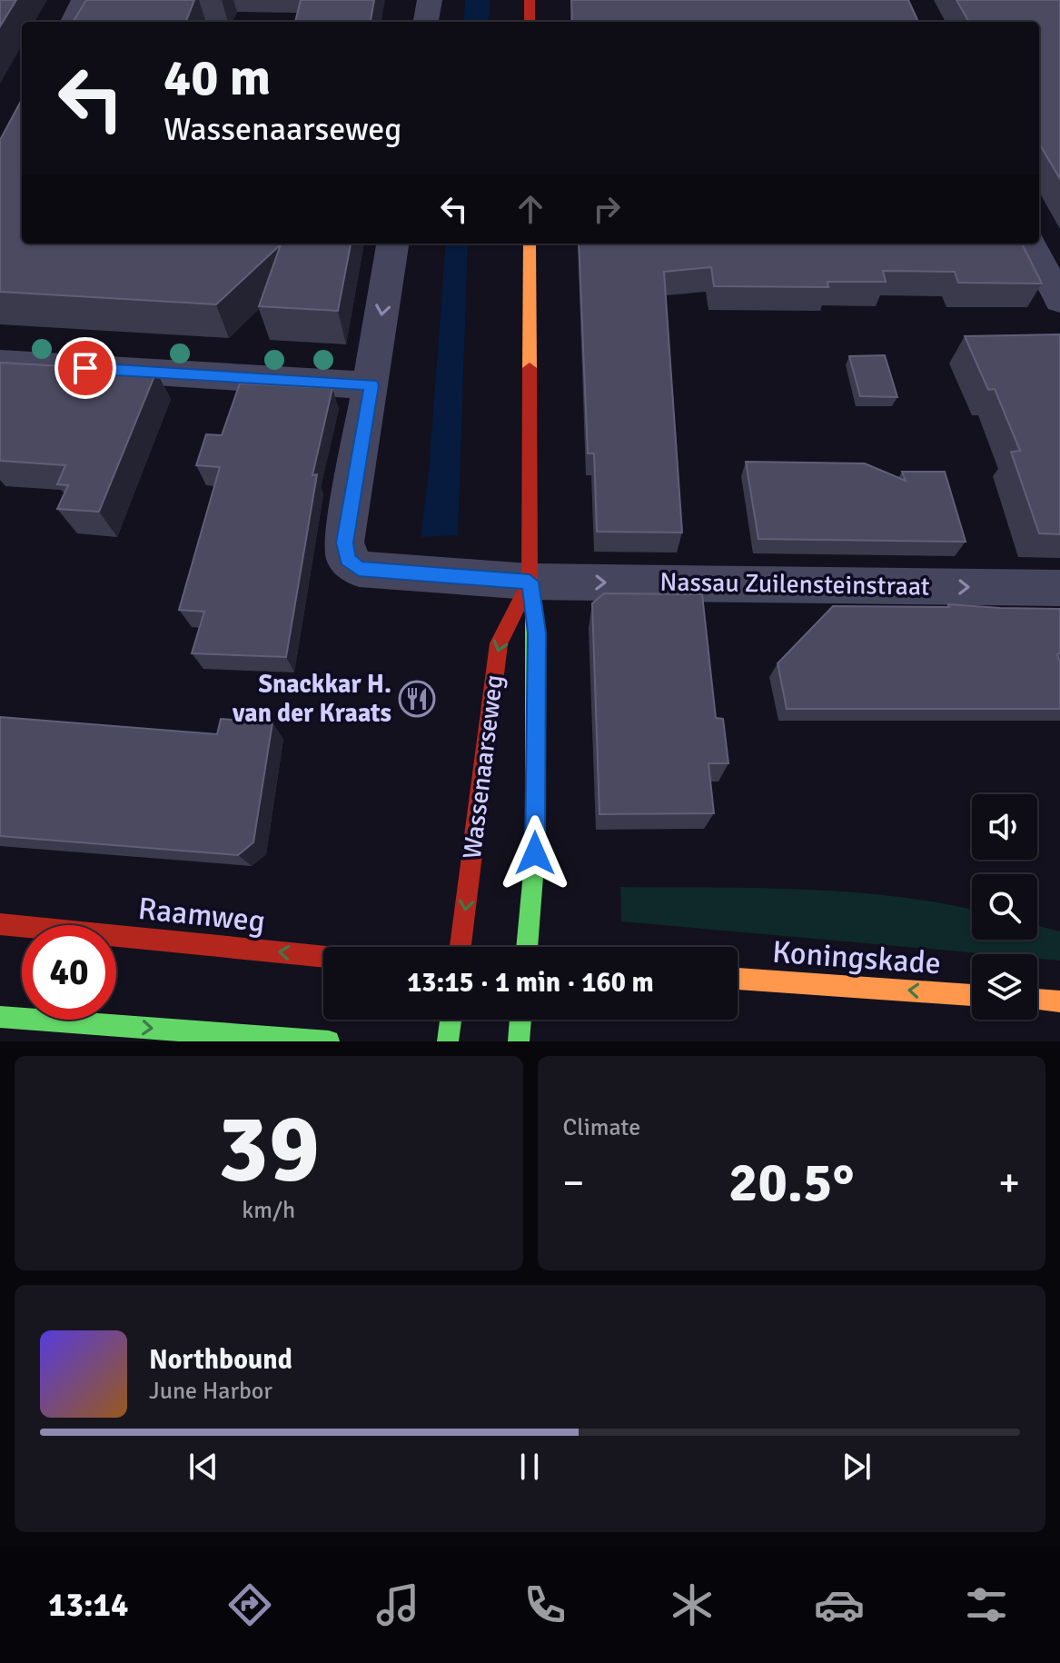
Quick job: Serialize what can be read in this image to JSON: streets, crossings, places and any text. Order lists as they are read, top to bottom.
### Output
{
  "streets": {
    "street": [
      "Nassau Zuilensteinstraat",
      "Wassenaarseweg",
      "Raamweg",
      "Koningskade"
    ]
  },
  "crossings": [
    ["Nassau Zuilensteinstraat", "Wassenaarseweg"]
  ],
  "one_way": ["Nassau Zuilensteinstraat", "Koningskade"],
  "places": {
    "restaurant": ["Snackkar H. van der Kraats"]
  },
  "page": {
    "turn": ["40 m", "Wassenaarseweg"],
    "limit": "40",
    "trip": "13:15 · 1 min · 160 m",
    "tile": [
      ["39", "km/h"],
      "Climate"
    ],
    "heat": ["−", "20.5°", "+"],
    "song": ["Northbound", "June Harbor"],
    "tabs": "13:14"
  }
}
